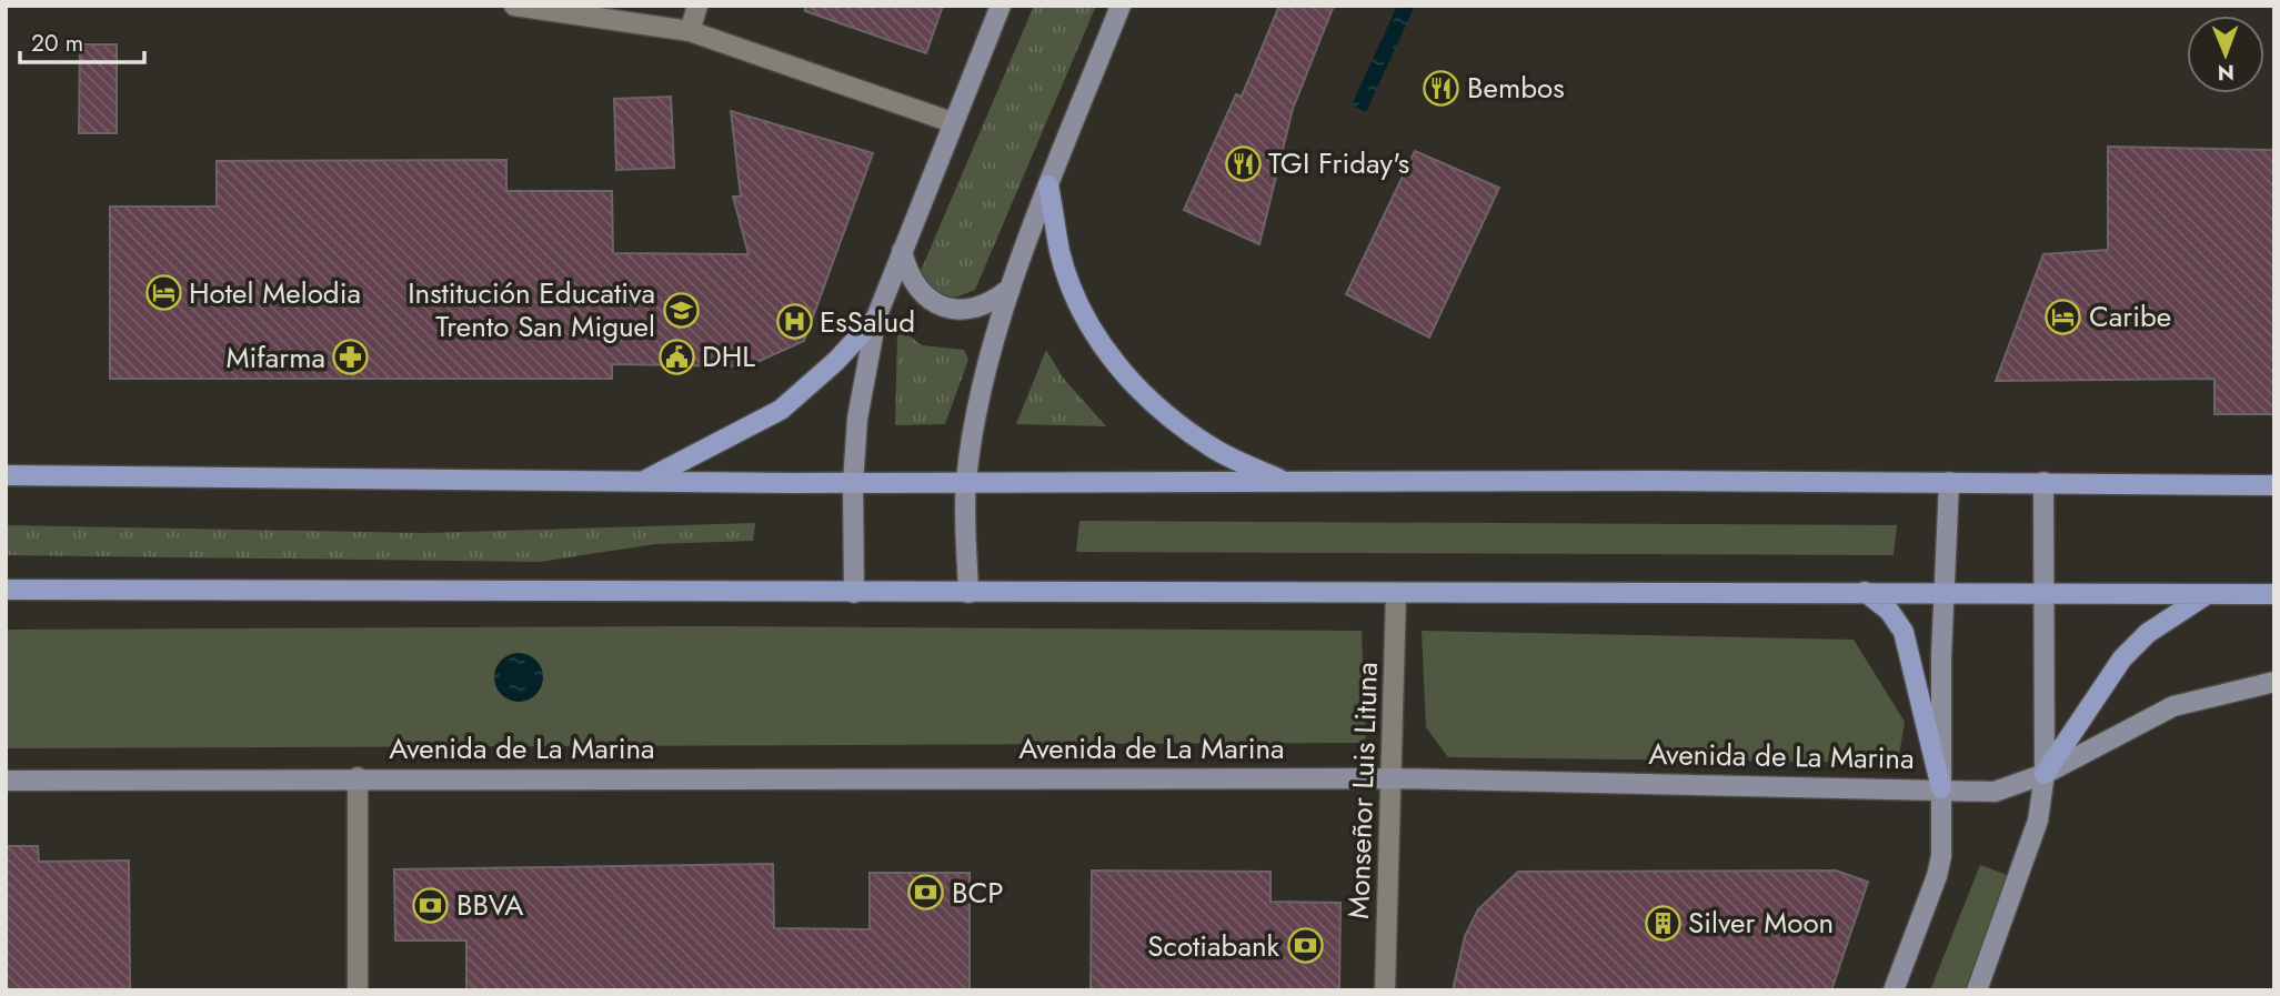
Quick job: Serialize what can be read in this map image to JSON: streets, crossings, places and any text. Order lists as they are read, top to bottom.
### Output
{
  "streets": {
    "street": ["Avenida de La Marina", "Monseñor Luis Lituna"]
  },
  "crossings": [
    ["Avenida de La Marina", "Monseñor Luis Lituna"]
  ],
  "places": {
    "restaurant": ["Bembos", "TGI Friday's"],
    "hotel": ["Hotel Melodia", "Caribe"],
    "school or university": ["Institución Educativa Trento San Miguel"],
    "hospital": ["EsSalud"],
    "public building": ["DHL"],
    "pharmacy": ["Mifarma"],
    "bank": ["BCP", "BBVA", "Scotiabank"],
    "building": ["Silver Moon"]
  },
  "scale_bar": "20 m",
  "north": "bottom"
}
